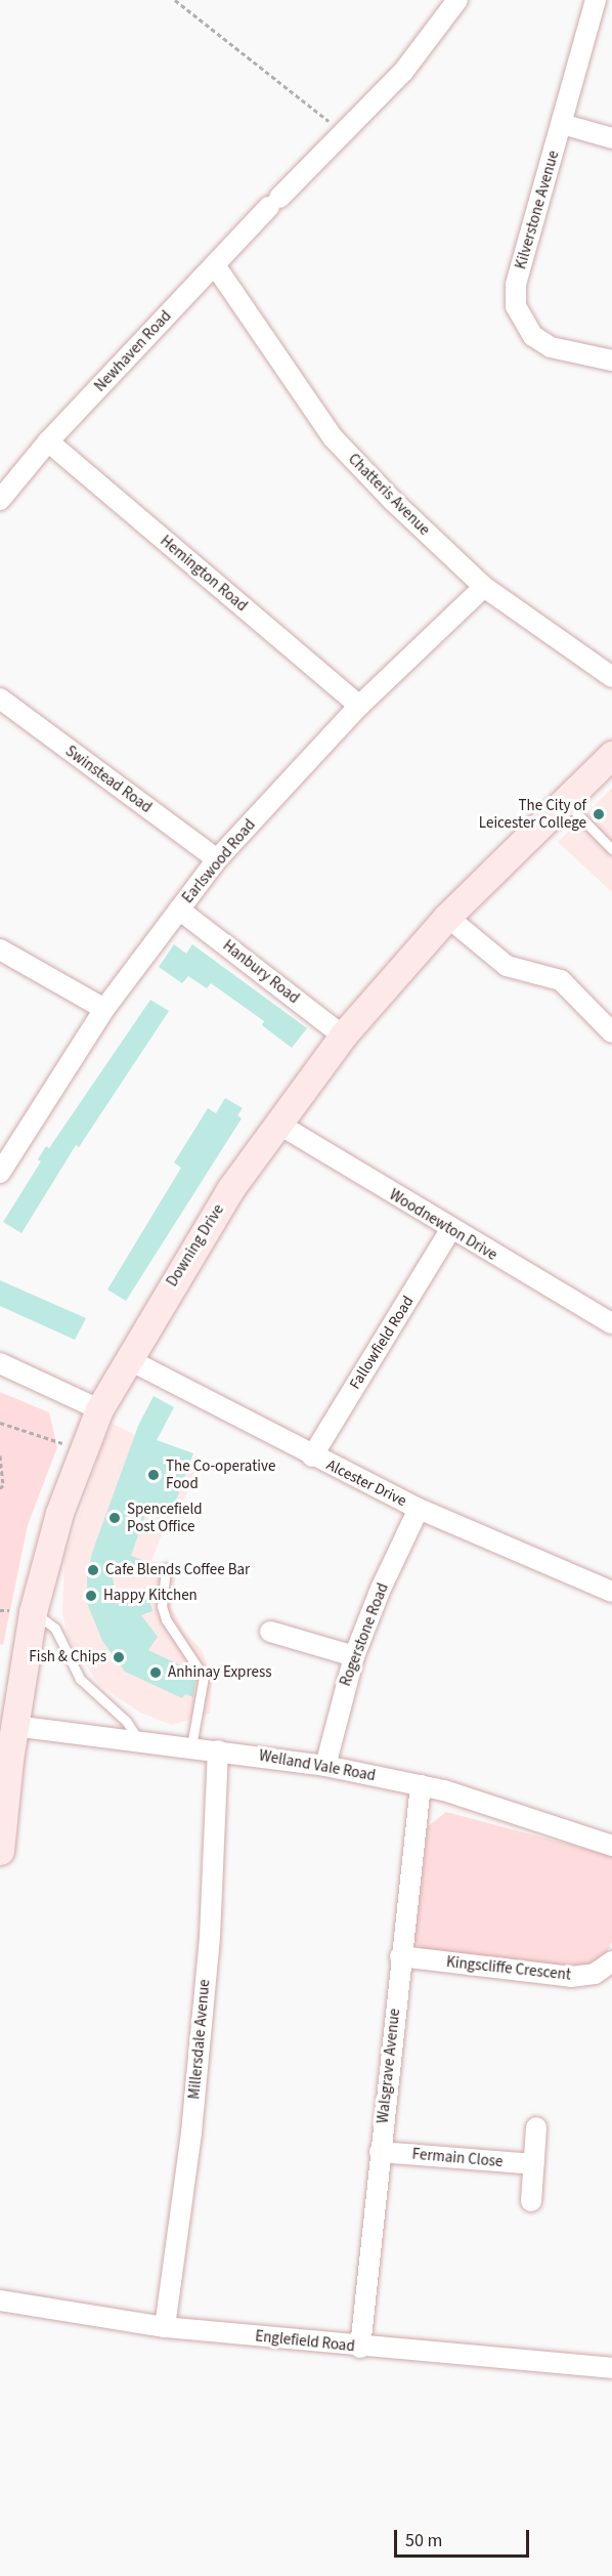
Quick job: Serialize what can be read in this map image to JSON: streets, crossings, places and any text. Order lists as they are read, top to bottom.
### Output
{
  "streets": {
    "street": [
      "Kilverstone Avenue",
      "Newhaven Road",
      "Chatteris Avenue",
      "Hemington Road",
      "Swinstead Road",
      "Earlswood Road",
      "Hanbury Road",
      "Woodnewton Drive",
      "Downing Drive",
      "Fallowfield Road",
      "Alcester Drive",
      "Rogerstone Road",
      "Welland Vale Road",
      "Kingscliffe Crescent",
      "Millersdale Avenue",
      "Walsgrave Avenue",
      "Fermain Close",
      "Englefield Road"
    ]
  },
  "crossings": [
    ["Newhaven Road", "Chatteris Avenue"],
    ["Newhaven Road", "Hemington Road"],
    ["Chatteris Avenue", "Earlswood Road"],
    ["Hemington Road", "Earlswood Road"],
    ["Swinstead Road", "Earlswood Road"],
    ["Earlswood Road", "Hanbury Road"],
    ["Hanbury Road", "Downing Drive"],
    ["Woodnewton Drive", "Downing Drive"],
    ["Woodnewton Drive", "Fallowfield Road"],
    ["Downing Drive", "Alcester Drive"],
    ["Downing Drive", "Welland Vale Road"],
    ["Fallowfield Road", "Alcester Drive"],
    ["Alcester Drive", "Rogerstone Road"],
    ["Rogerstone Road", "Welland Vale Road"],
    ["Welland Vale Road", "Millersdale Avenue"],
    ["Welland Vale Road", "Walsgrave Avenue"],
    ["Kingscliffe Crescent", "Walsgrave Avenue"],
    ["Millersdale Avenue", "Englefield Road"],
    ["Walsgrave Avenue", "Fermain Close"],
    ["Walsgrave Avenue", "Englefield Road"]
  ],
  "places": [
    "The City of Leicester College",
    "The Co-operative Food",
    "Spencefield Post Office",
    "Cafe Blends Coffee Bar",
    "Happy Kitchen",
    "Fish & Chips",
    "Anhinay Express"
  ],
  "scale_bar": "50 m"
}
